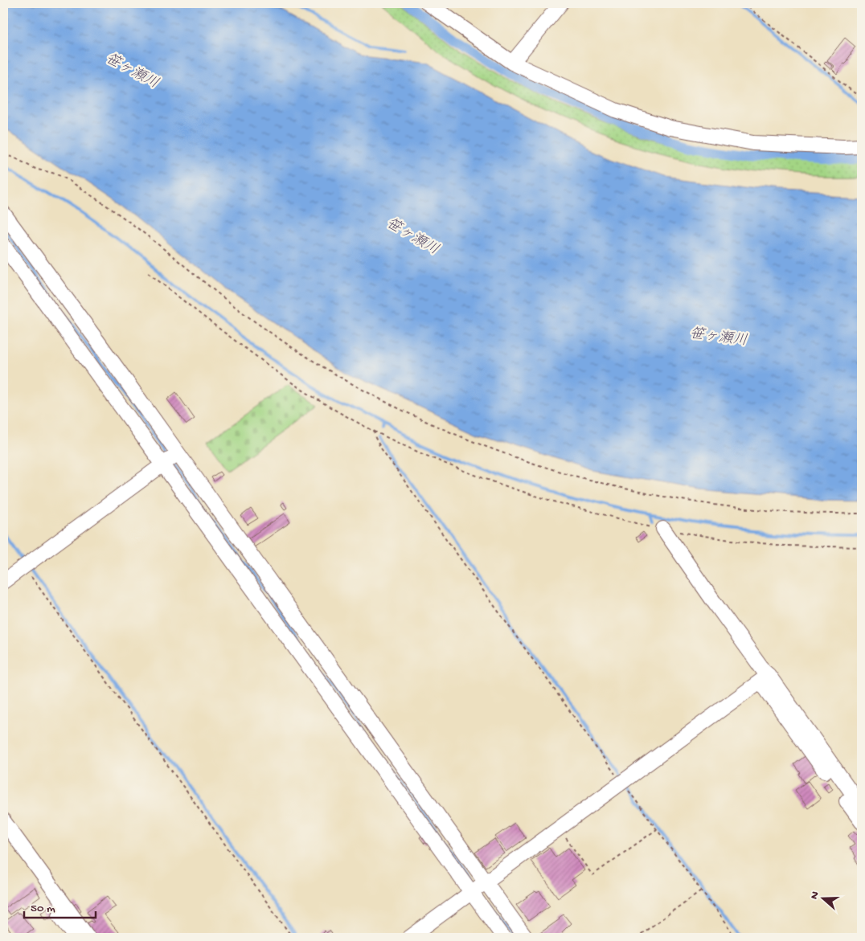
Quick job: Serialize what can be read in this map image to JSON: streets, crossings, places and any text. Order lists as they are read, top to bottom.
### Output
{
  "water": ["笹ヶ瀬川"],
  "scale_bar": "50 m",
  "north": "left"
}
